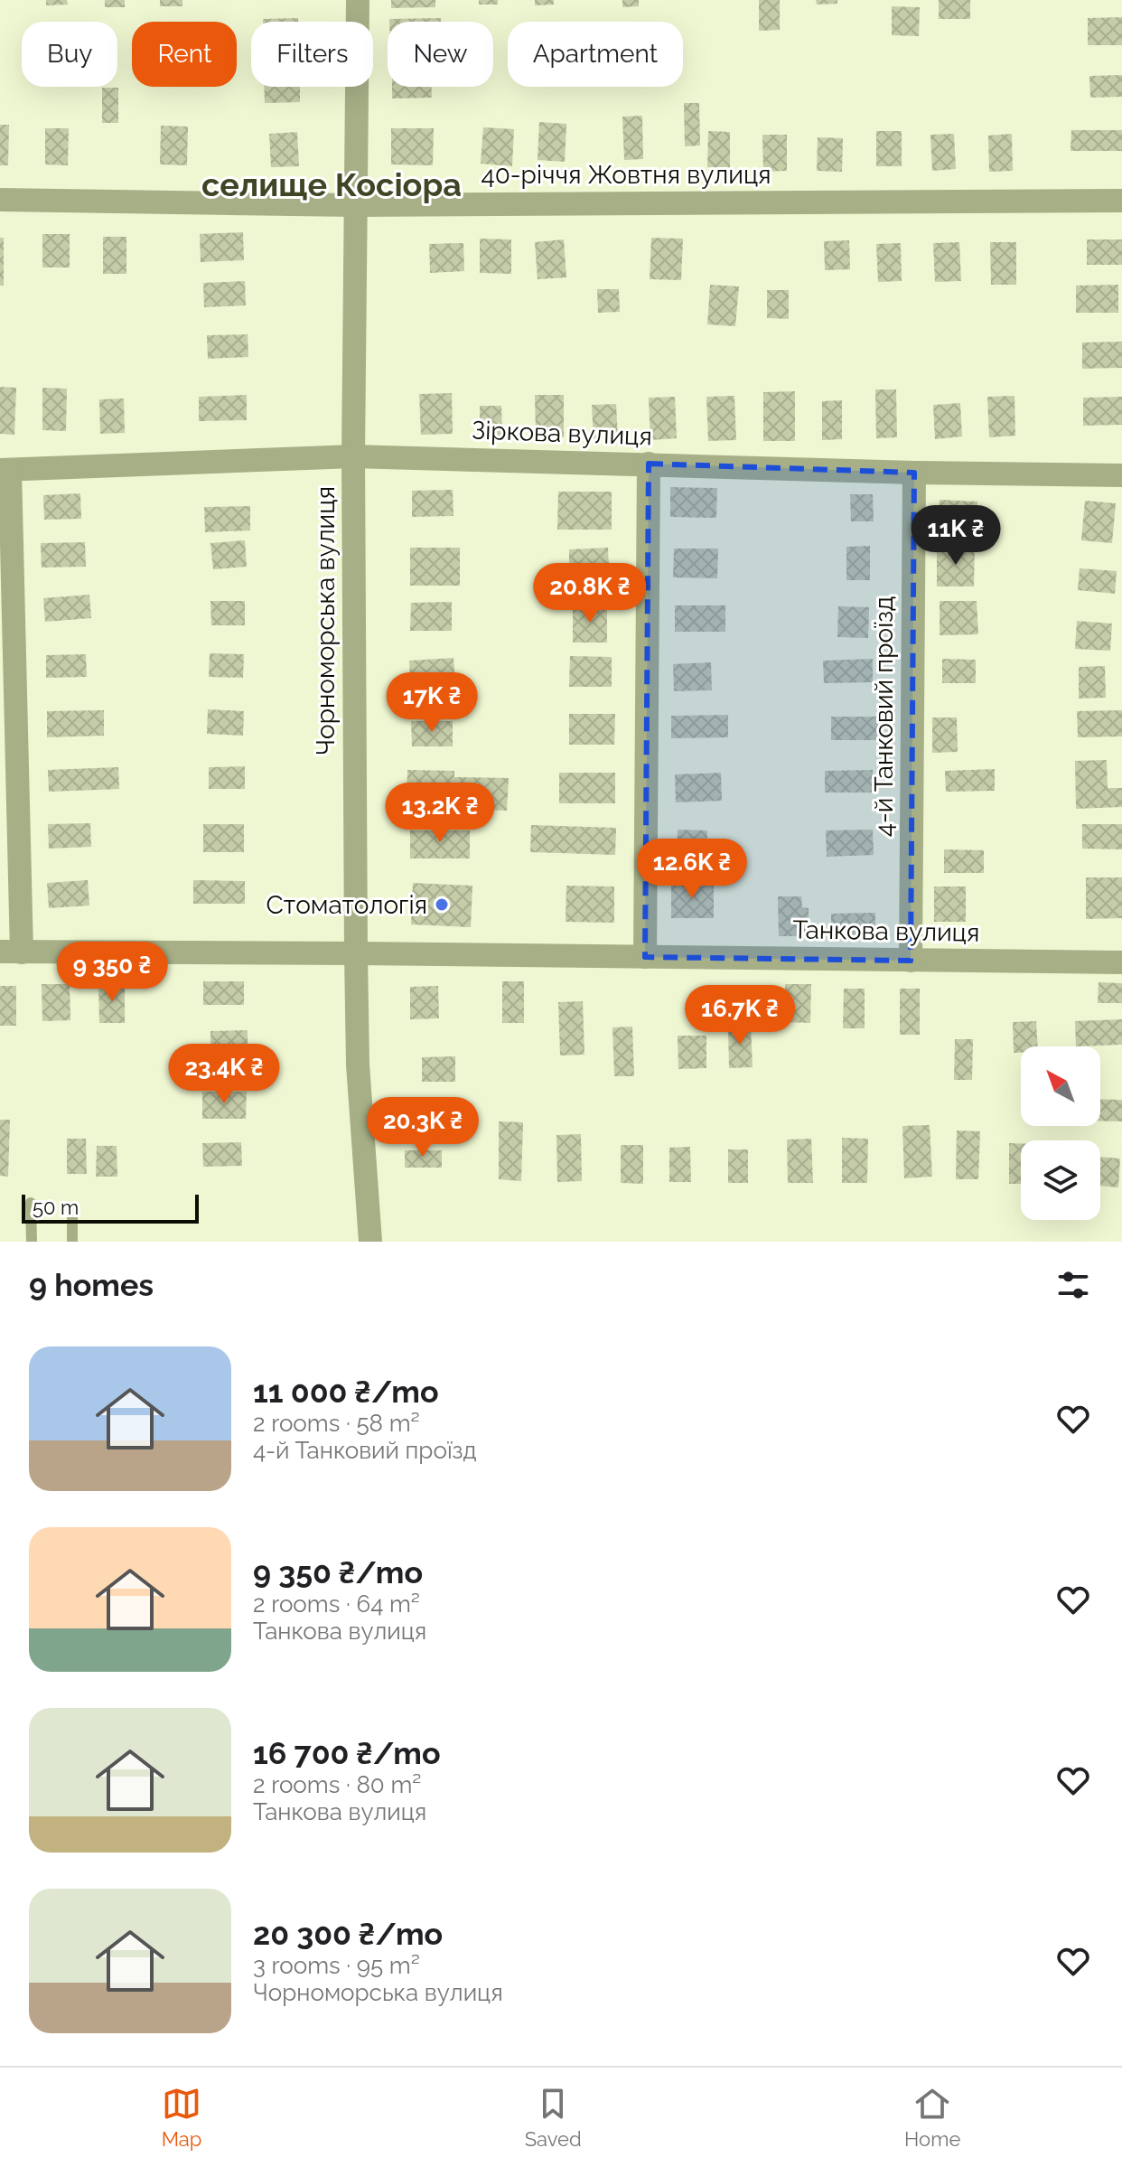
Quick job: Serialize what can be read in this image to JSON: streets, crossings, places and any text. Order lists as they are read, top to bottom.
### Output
{
  "streets": {
    "street": [
      "40-річчя Жовтня вулиця",
      "Зіркова вулиця",
      "Чорноморська вулиця",
      "4-й Танковий проїзд",
      "Танкова вулиця"
    ]
  },
  "crossings": [
    ["40-річчя Жовтня вулиця", "Чорноморська вулиця"],
    ["Зіркова вулиця", "Чорноморська вулиця"],
    ["Зіркова вулиця", "4-й Танковий проїзд"],
    ["Чорноморська вулиця", "Танкова вулиця"],
    ["4-й Танковий проїзд", "Танкова вулиця"]
  ],
  "districts": ["селище Косіора"],
  "places": ["Стоматологія"],
  "scale_bar": "50 m",
  "north": "top left",
  "page": {
    "chip": [
      "Buy",
      "Rent",
      "Filters",
      "New",
      "Apartment"
    ],
    "price": [
      "11K ₴",
      "20.8K ₴",
      "17K ₴",
      "13.2K ₴",
      "12.6K ₴",
      "9 350 ₴",
      "16.7K ₴",
      "23.4K ₴",
      "20.3K ₴"
    ],
    "scale": "50 m",
    "heading": "9 homes",
    "list": [
      {
        "name": "11 000 ₴/mo",
        "note": "2 rooms · 58 m² · 4-й Танковий проїзд"
      },
      {
        "name": "9 350 ₴/mo",
        "note": "2 rooms · 64 m² · Танкова вулиця"
      },
      {
        "name": "16 700 ₴/mo",
        "note": "2 rooms · 80 m² · Танкова вулиця"
      },
      {
        "name": "20 300 ₴/mo",
        "note": "3 rooms · 95 m² · Чорноморська вулиця"
      }
    ],
    "tabs": ["Map", "Saved", "Home"]
  }
}
